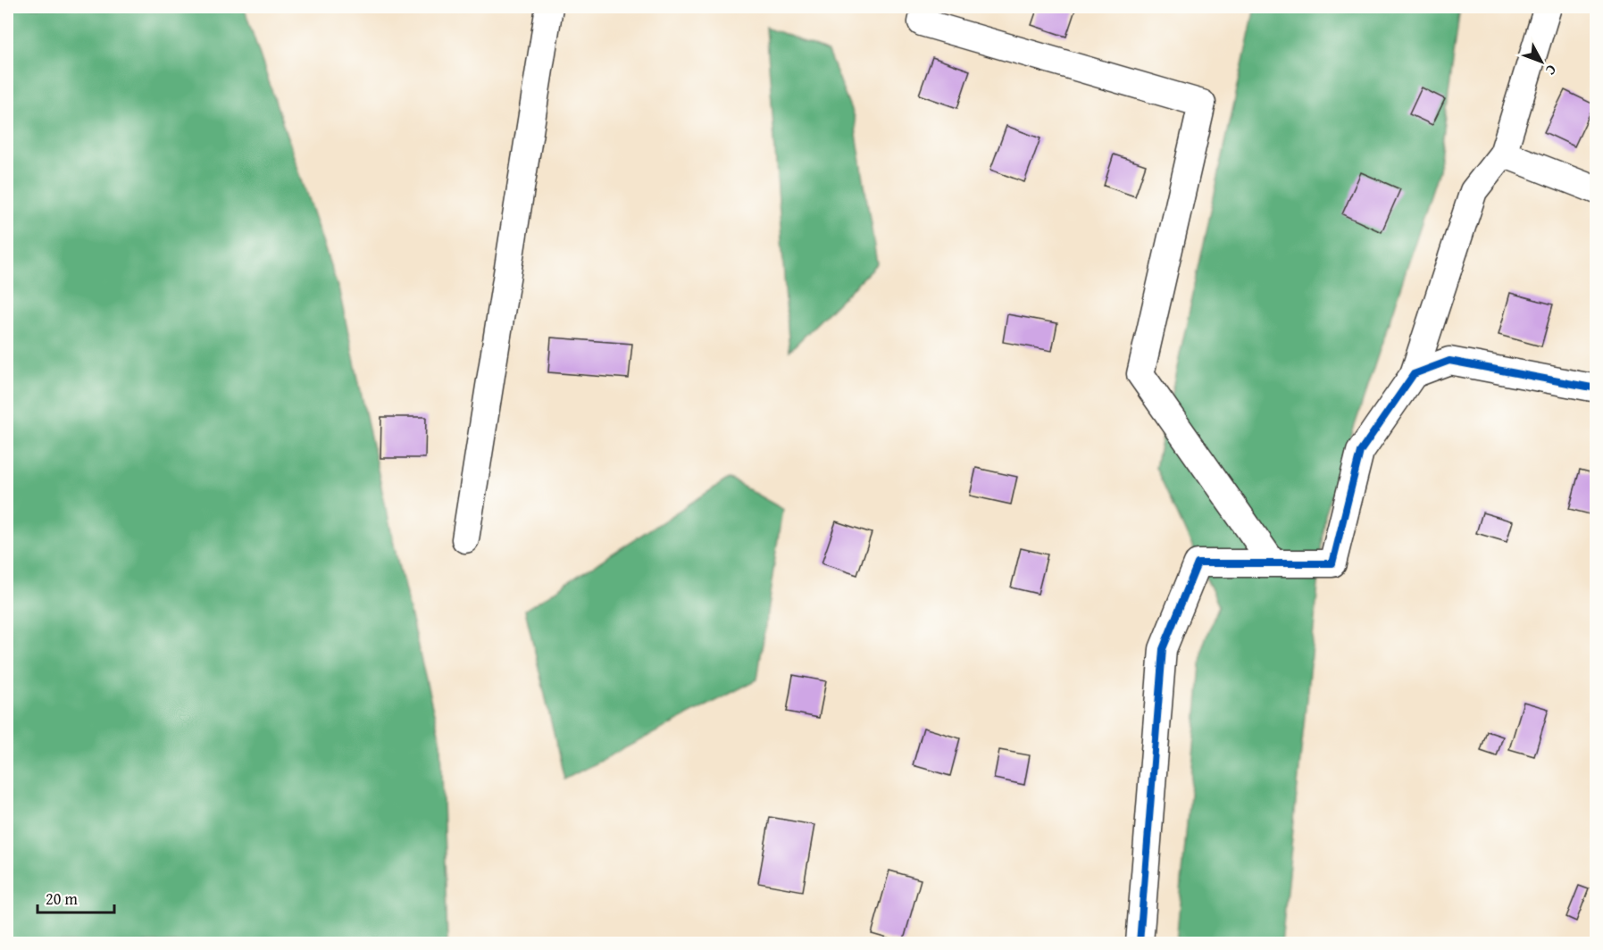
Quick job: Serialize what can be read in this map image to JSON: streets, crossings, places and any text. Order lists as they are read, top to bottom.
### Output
{
  "scale_bar": "20 m",
  "north": "bottom right"
}
